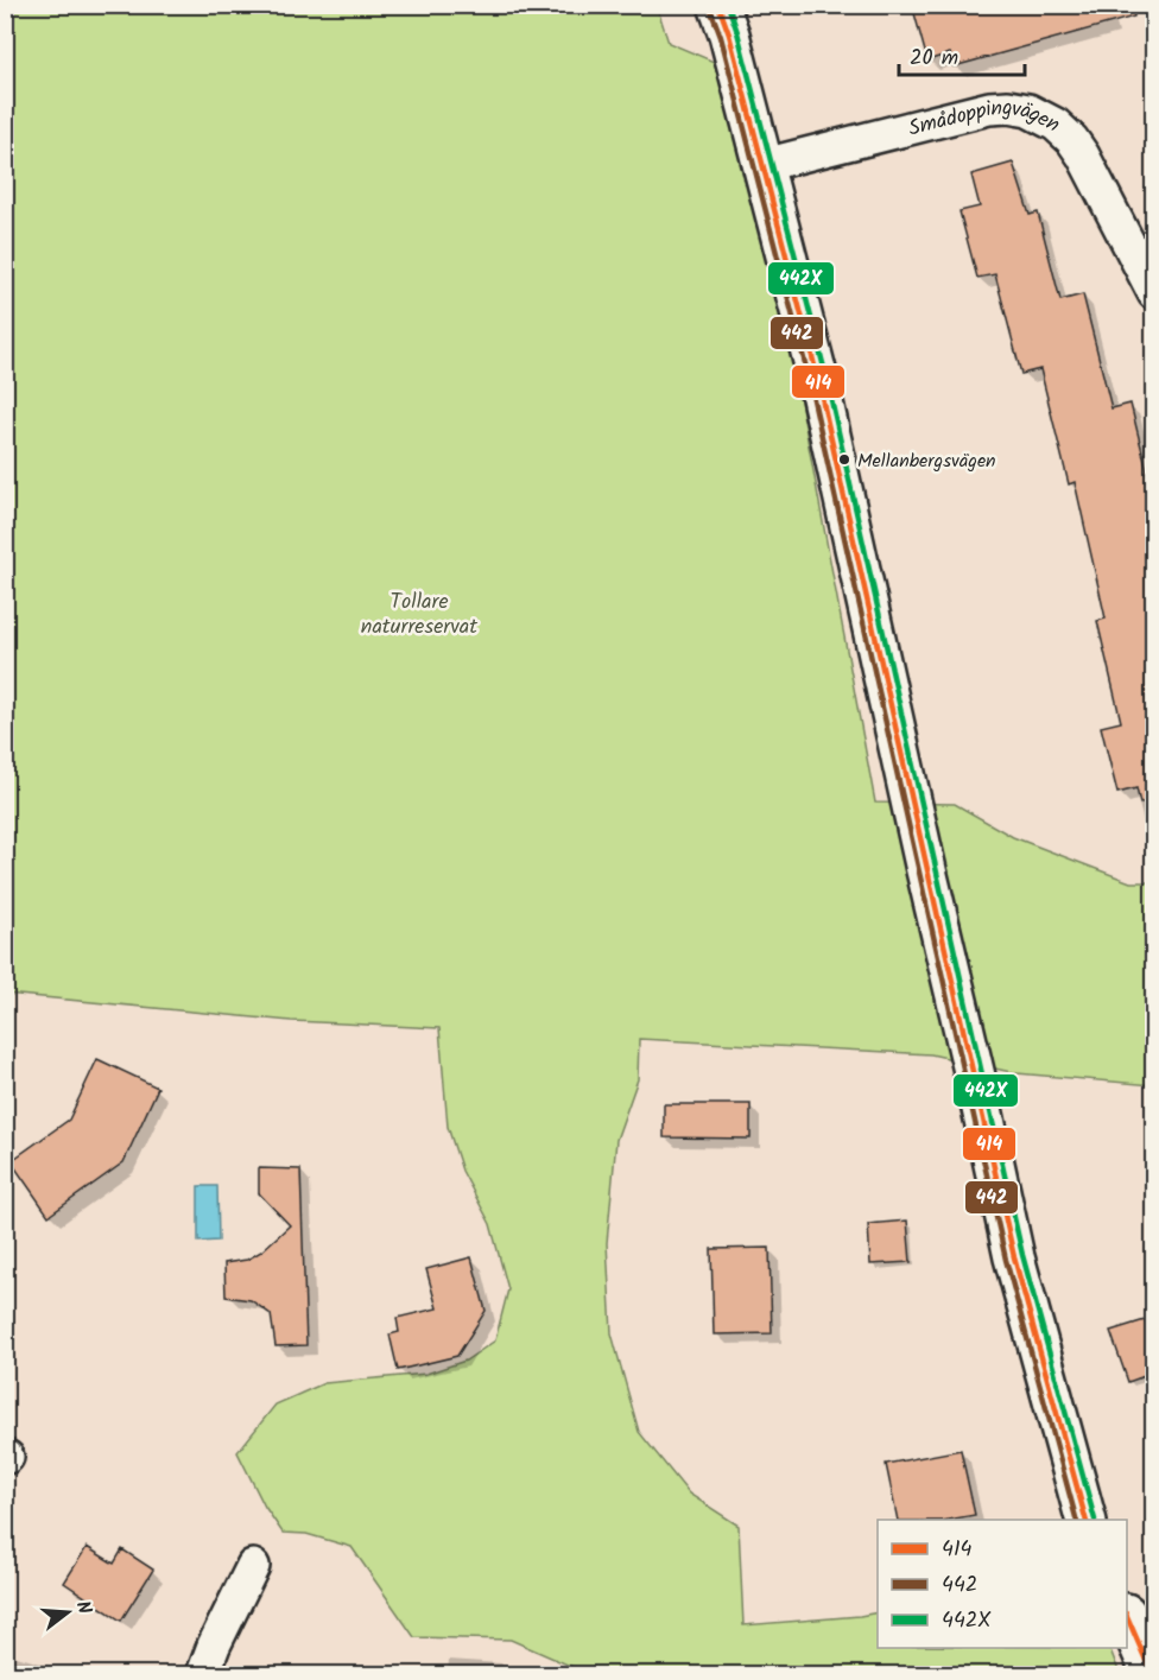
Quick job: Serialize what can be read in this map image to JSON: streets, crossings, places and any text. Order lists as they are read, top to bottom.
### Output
{
  "streets": {
    "street": ["Smådoppingvägen"]
  },
  "parks": ["Tollare naturreservat"],
  "places": ["Mellanbergsvägen"],
  "lines": ["transit line 414", "transit line 442X", "transit line 442"],
  "legend": ["414", "442", "442X"],
  "scale_bar": "20 m",
  "north": "right"
}
